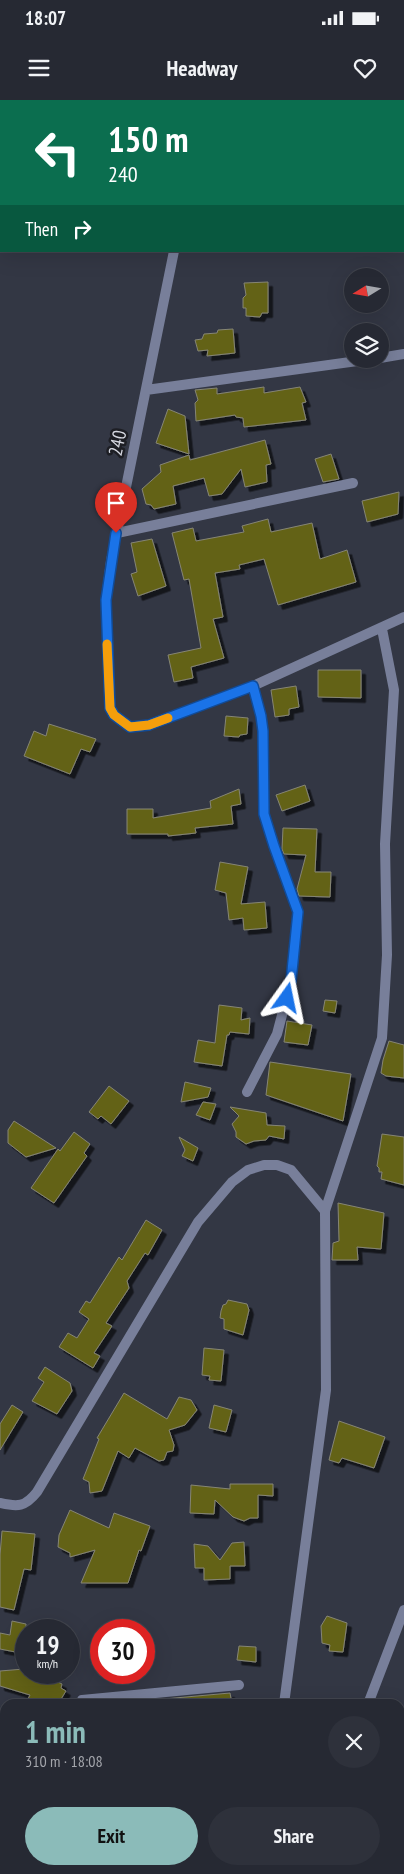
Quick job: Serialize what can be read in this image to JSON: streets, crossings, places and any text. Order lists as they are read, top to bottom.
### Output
{
  "streets": {
    "street": ["240"]
  },
  "north": "left",
  "page": {
    "status": "18:07",
    "header": "Headway",
    "turn": ["150 m", "240"],
    "then": "Then",
    "speed": "19 km/h",
    "limit": "30",
    "heading": ["1 min", "310 m · 18:08"],
    "buttons": ["Exit", "Share"]
  }
}
